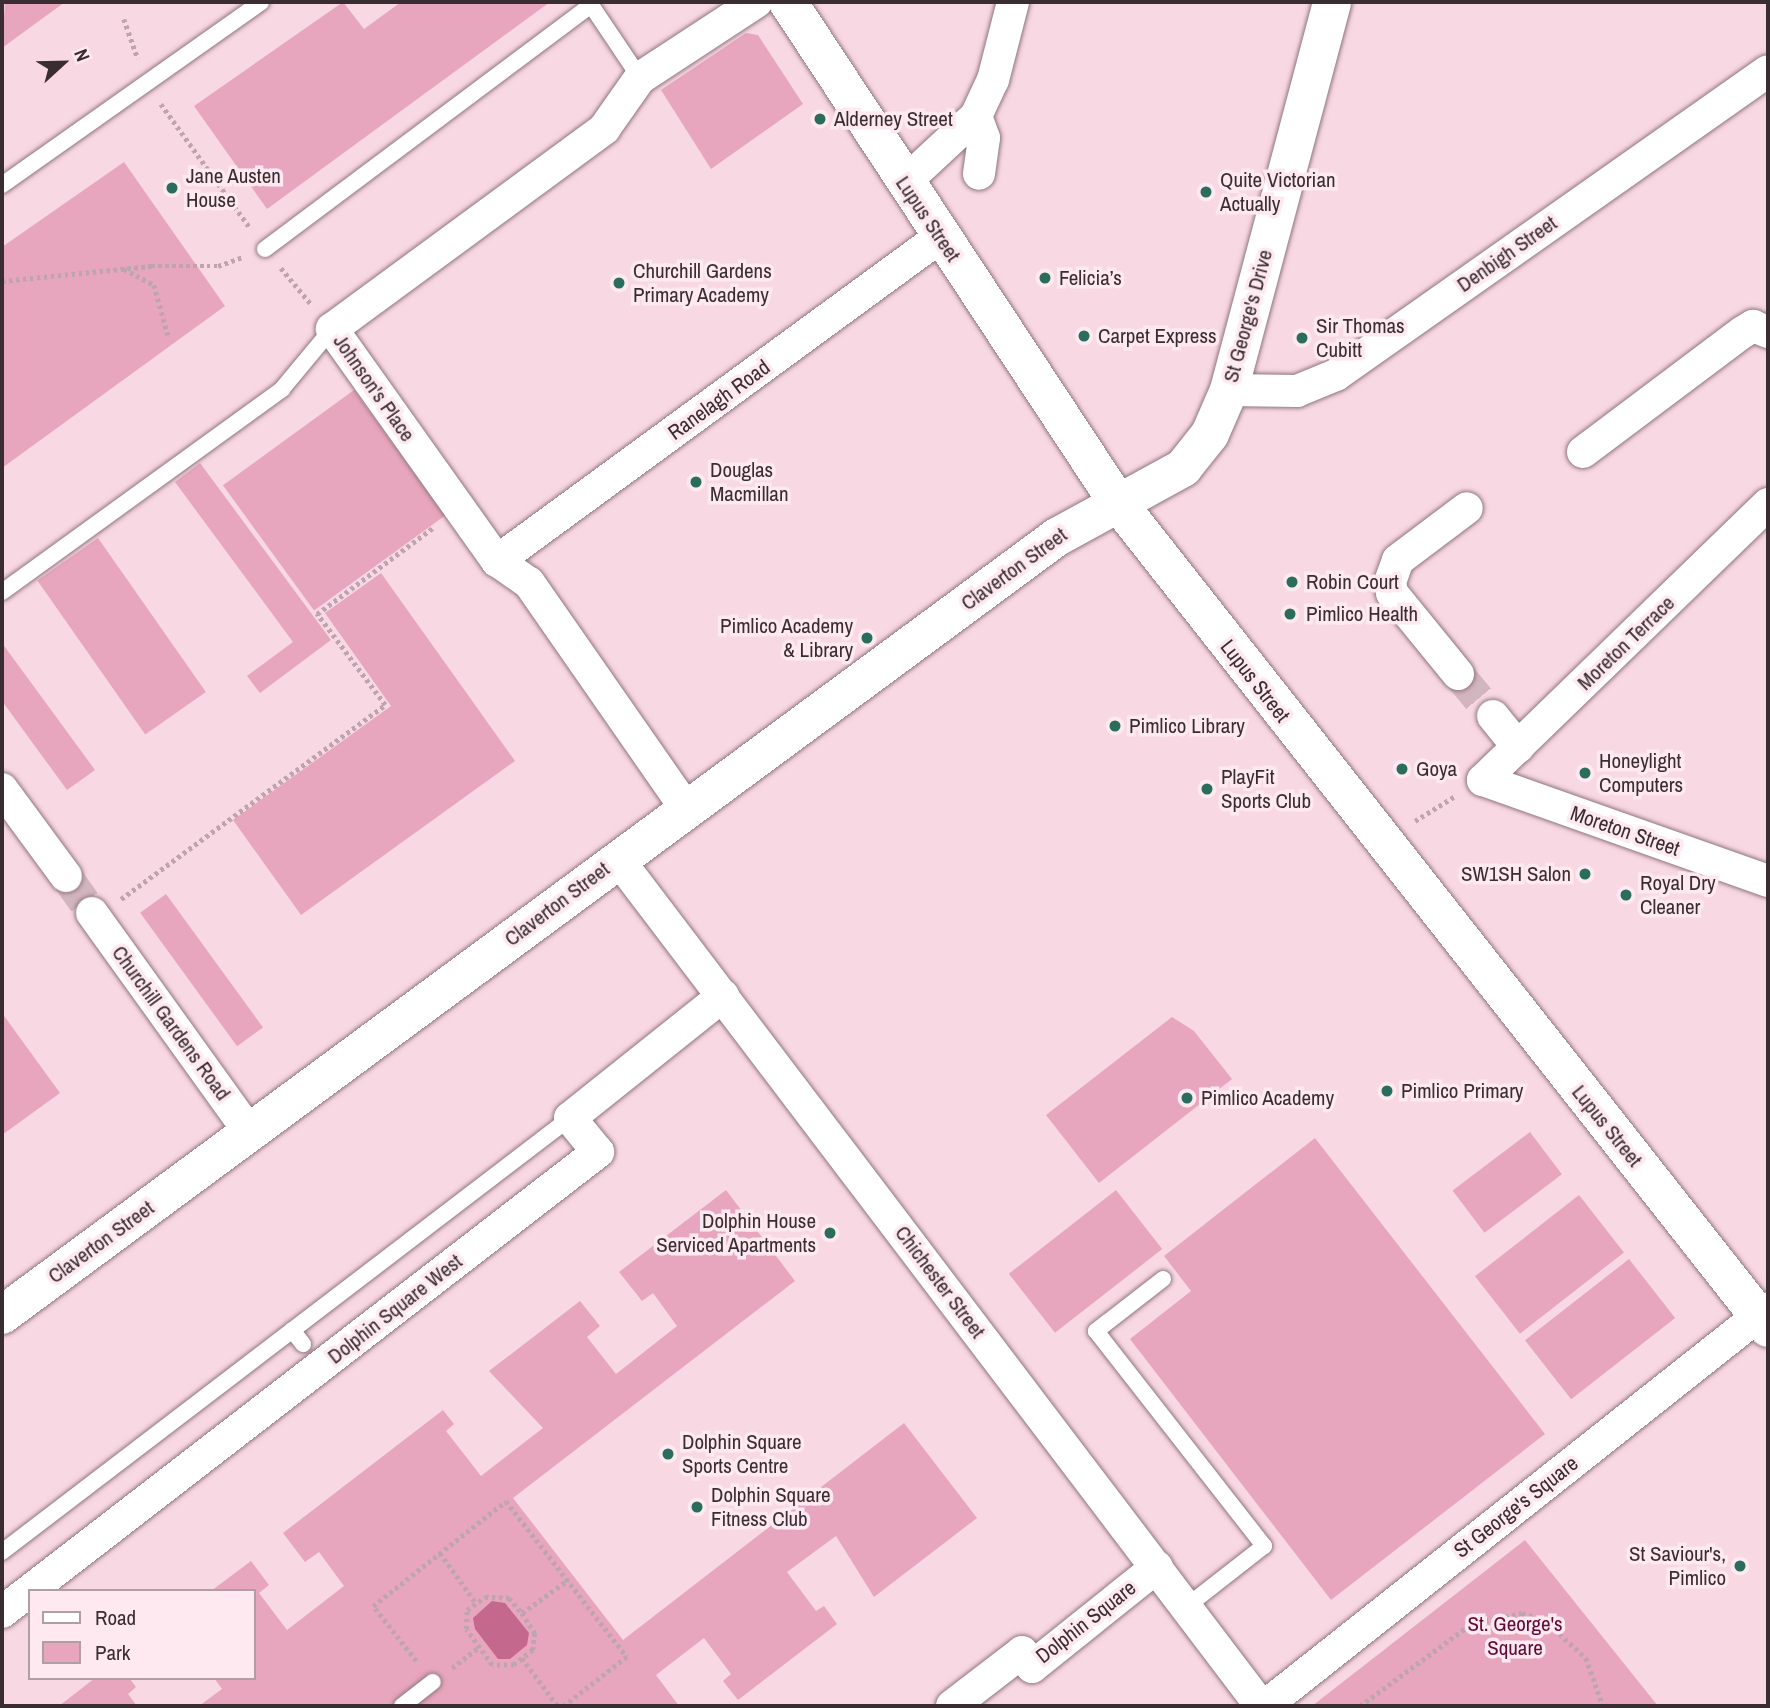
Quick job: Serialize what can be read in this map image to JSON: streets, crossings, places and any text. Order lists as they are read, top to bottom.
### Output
{
  "streets": {
    "street": [
      "Lupus Street",
      "Denbigh Street",
      "St George's Drive",
      "Johnson's Place",
      "Ranelagh Road",
      "Claverton Street",
      "Moreton Terrace",
      "Moreton Street",
      "Churchill Gardens Road",
      "Chichester Street",
      "Dolphin Square West",
      "St George's Square",
      "Dolphin Square"
    ]
  },
  "crossings": [
    ["Lupus Street", "St George's Drive"],
    ["Lupus Street", "Ranelagh Road"],
    ["Lupus Street", "Claverton Street"],
    ["Lupus Street", "St George's Square"],
    ["Denbigh Street", "St George's Drive"],
    ["St George's Drive", "Claverton Street"],
    ["Johnson's Place", "Ranelagh Road"],
    ["Johnson's Place", "Claverton Street"],
    ["Claverton Street", "Churchill Gardens Road"],
    ["Claverton Street", "Chichester Street"],
    ["Moreton Terrace", "Moreton Street"],
    ["Chichester Street", "St George's Square"],
    ["Chichester Street", "Dolphin Square"]
  ],
  "parks": ["St. George's Square"],
  "places": [
    "Alderney Street",
    "Jane Austen House",
    "Quite Victorian Actually",
    "Felicia’s",
    "Churchill Gardens Primary Academy",
    "Carpet Express",
    "Sir Thomas Cubitt",
    "Douglas Macmillan",
    "Robin Court",
    "Pimlico Health",
    "Pimlico Academy & Library",
    "Pimlico Library",
    "Goya",
    "Honeylight Computers",
    "PlayFit Sports Club",
    "SW1SH Salon",
    "Royal Dry Cleaner",
    "Pimlico Primary",
    "Pimlico Academy",
    "Dolphin House Serviced Apartments",
    "Dolphin Square Sports Centre",
    "Dolphin Square Fitness Club",
    "St Saviour's, Pimlico"
  ],
  "legend": ["Road", "Park"],
  "north": "right"
}
